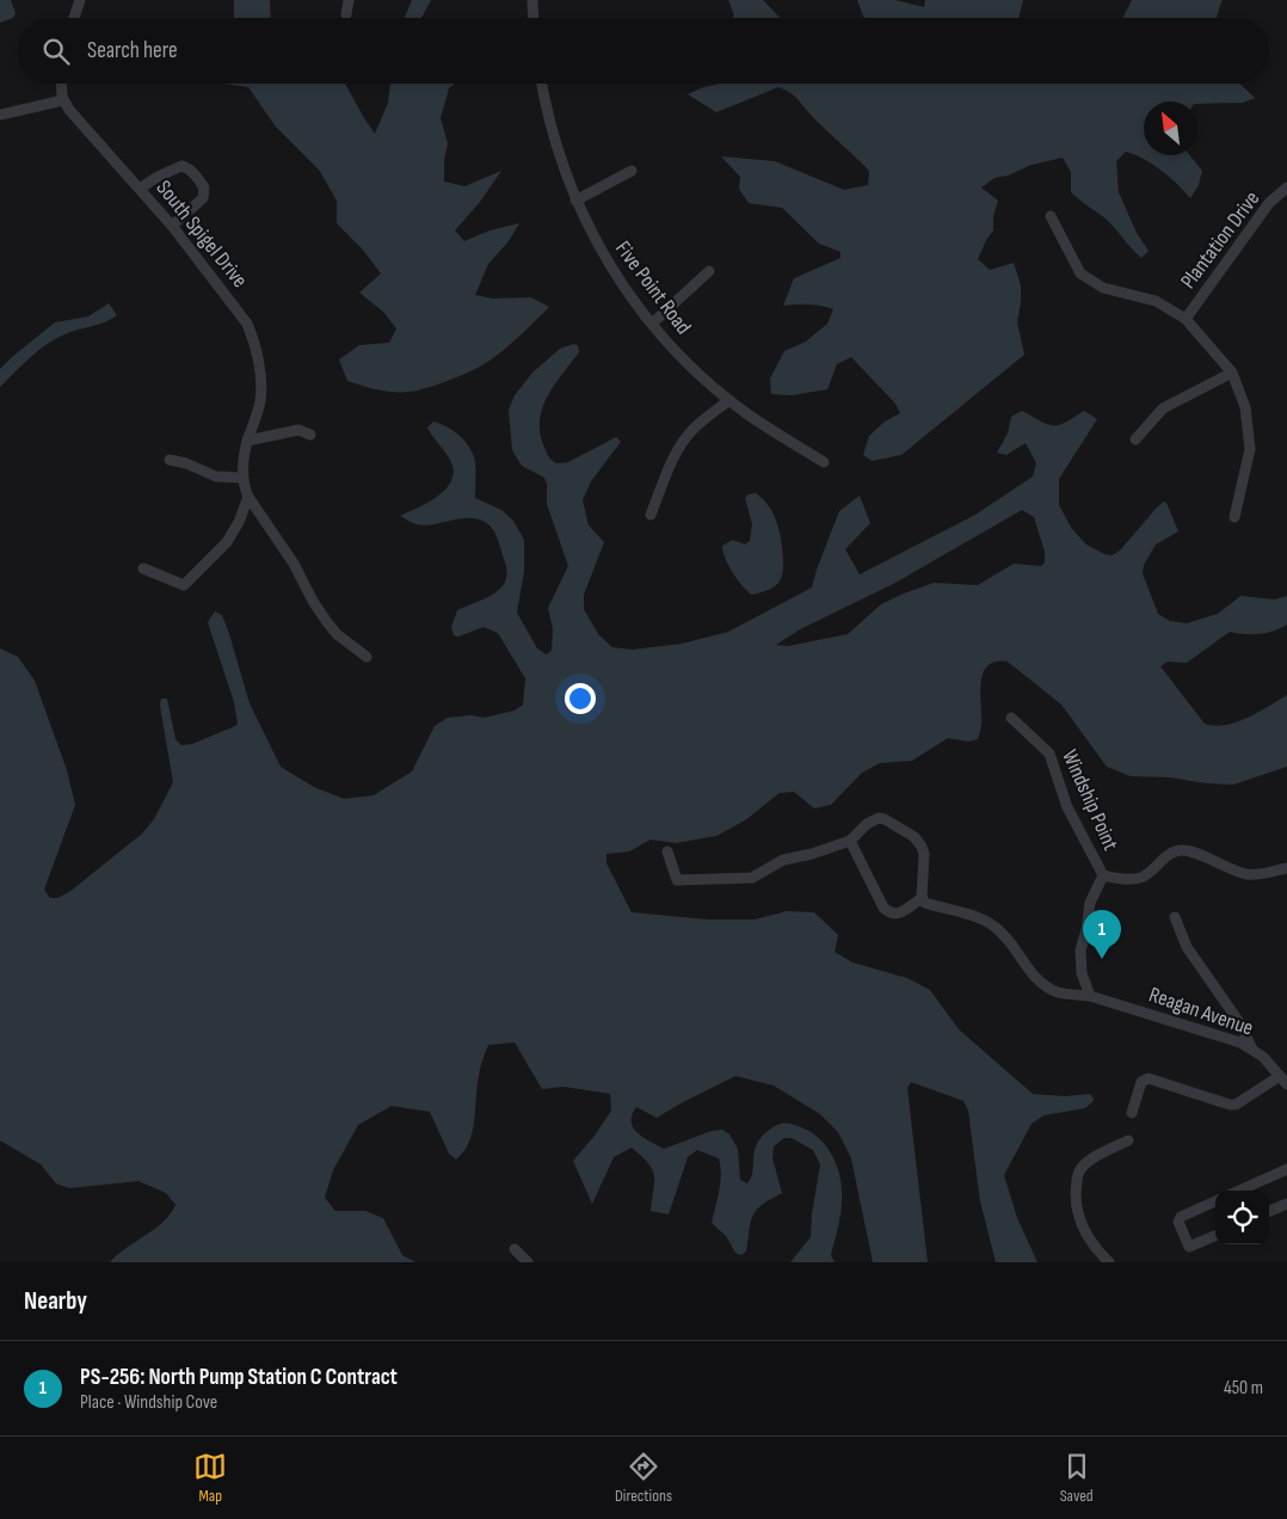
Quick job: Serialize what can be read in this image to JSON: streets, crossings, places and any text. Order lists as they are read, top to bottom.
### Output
{
  "streets": {
    "street": [
      "South Spigel Drive",
      "Plantation Drive",
      "Five Point Road",
      "Windship Point",
      "Reagan Avenue"
    ]
  },
  "north": "top left",
  "page": {
    "search": "Search here",
    "pins": "1",
    "heading": "Nearby",
    "list": [
      {
        "mark": "1",
        "name": "PS-256: North Pump Station C Contract",
        "note": "Place · Windship Cove",
        "value": "450 m"
      }
    ],
    "nav": ["Map", "Directions", "Saved"]
  }
}
